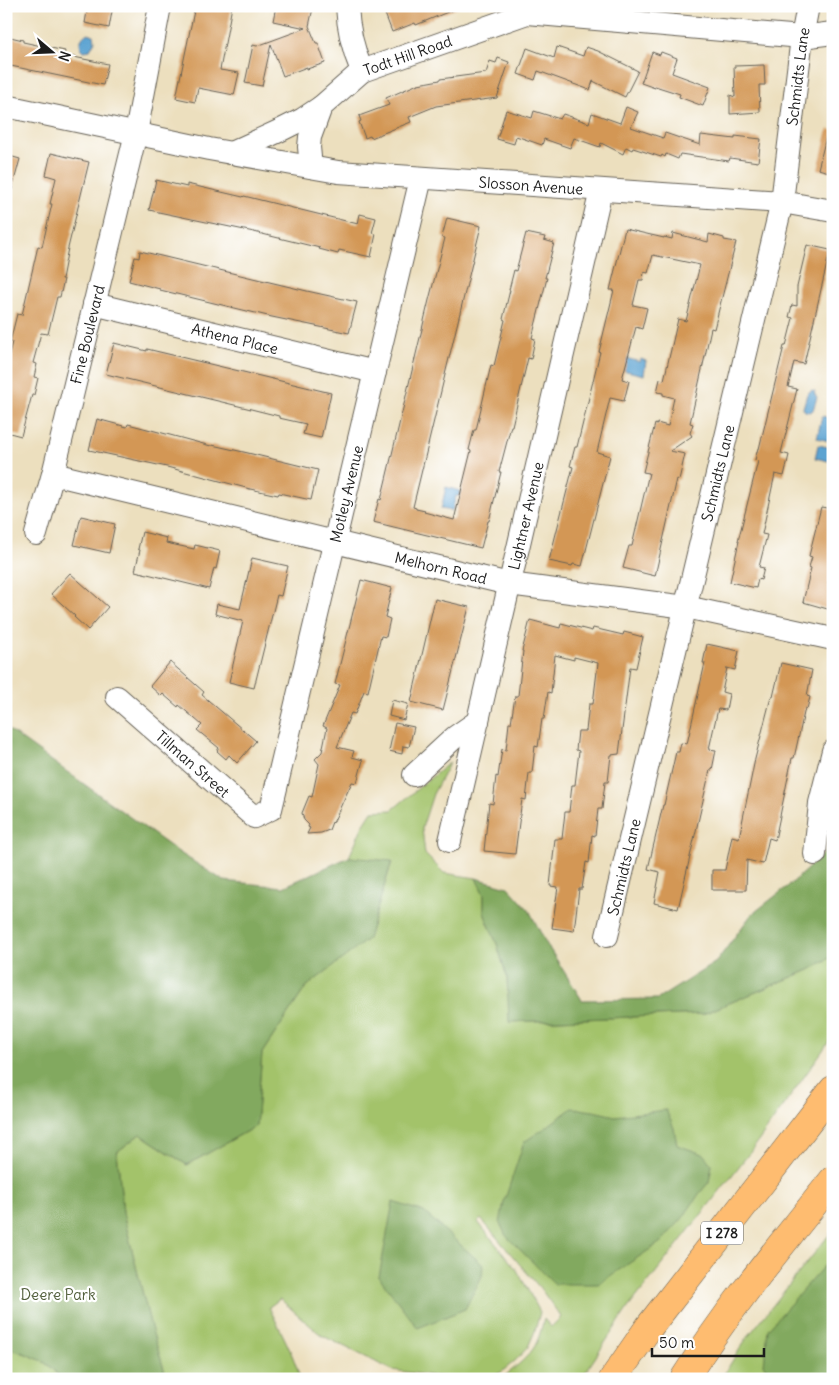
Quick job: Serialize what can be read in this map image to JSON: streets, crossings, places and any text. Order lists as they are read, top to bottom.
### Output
{
  "streets": {
    "highway": ["I 278"],
    "street": [
      "Todt Hill Road",
      "Schmidts Lane",
      "Slosson Avenue",
      "Fine Boulevard",
      "Athena Place",
      "Motley Avenue",
      "Lightner Avenue",
      "Melhorn Road",
      "Tillman Street"
    ]
  },
  "crossings": [
    ["Todt Hill Road", "Schmidts Lane"],
    ["Todt Hill Road", "Slosson Avenue"],
    ["Schmidts Lane", "Slosson Avenue"],
    ["Schmidts Lane", "Melhorn Road"],
    ["Slosson Avenue", "Motley Avenue"],
    ["Slosson Avenue", "Lightner Avenue"],
    ["Fine Boulevard", "Athena Place"],
    ["Fine Boulevard", "Melhorn Road"],
    ["Athena Place", "Motley Avenue"],
    ["Motley Avenue", "Melhorn Road"],
    ["Motley Avenue", "Tillman Street"],
    ["Lightner Avenue", "Melhorn Road"]
  ],
  "parks": ["Deere Park"],
  "scale_bar": "50 m",
  "north": "right"
}
